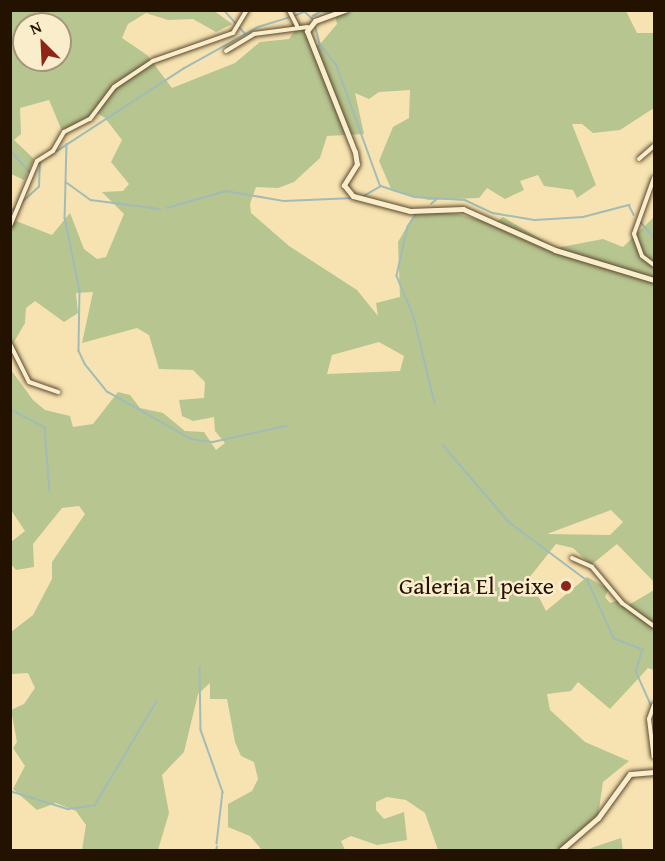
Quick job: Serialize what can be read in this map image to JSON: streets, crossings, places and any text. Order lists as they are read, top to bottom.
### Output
{
  "places": ["Galeria El peixe"],
  "north": "top left"
}
